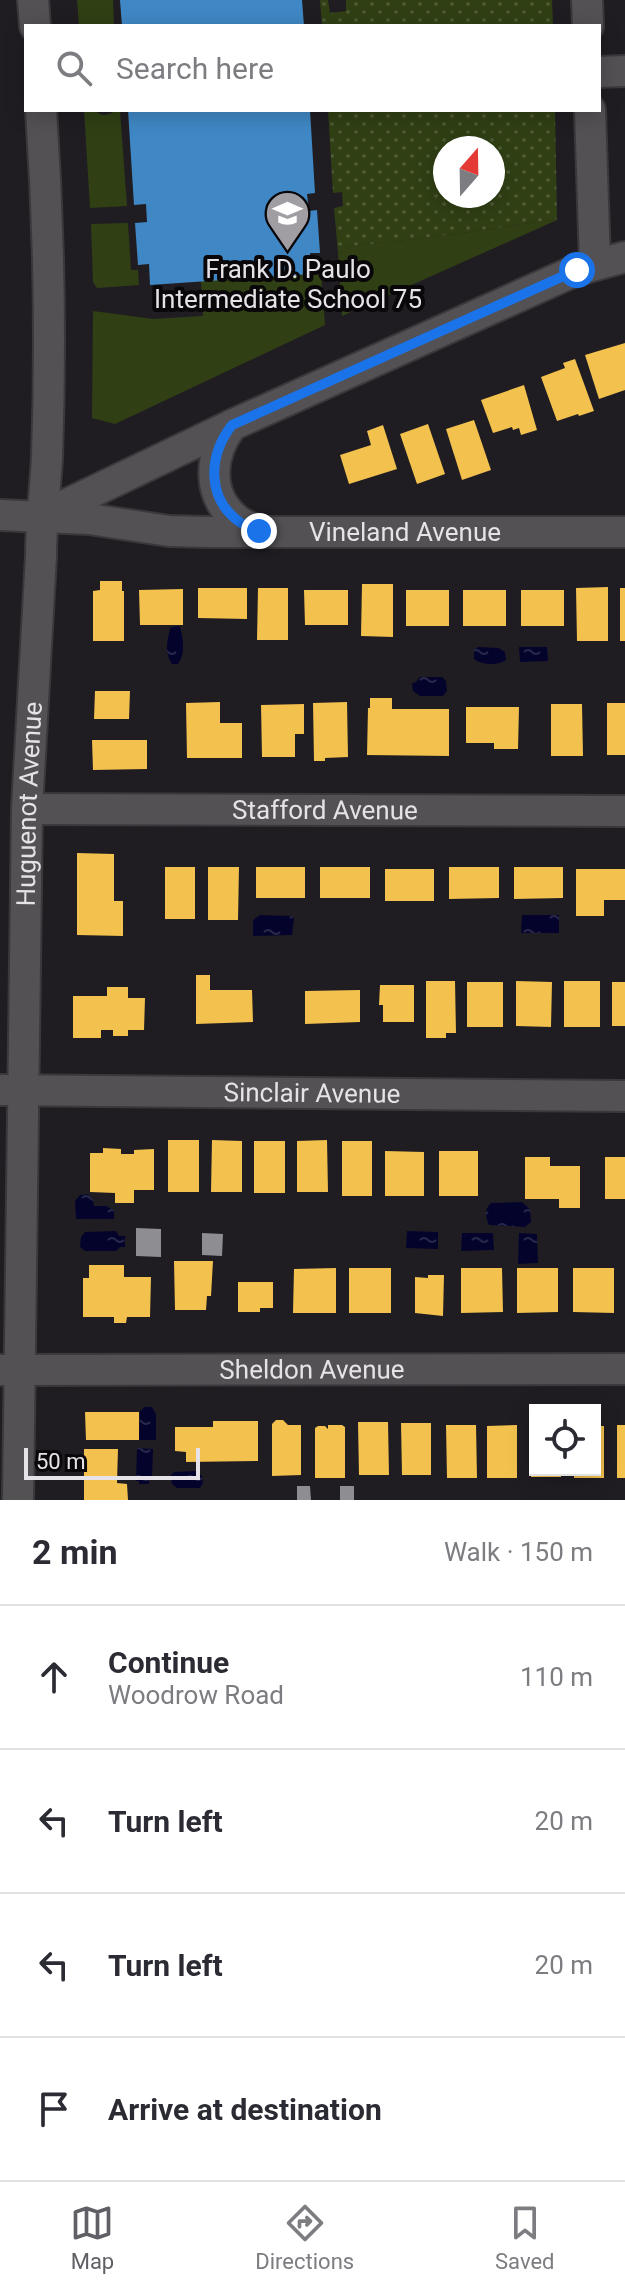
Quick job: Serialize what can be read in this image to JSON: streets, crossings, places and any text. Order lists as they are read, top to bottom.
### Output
{
  "streets": {
    "street": [
      "Vineland Avenue",
      "Huguenot Avenue",
      "Stafford Avenue",
      "Sinclair Avenue",
      "Sheldon Avenue"
    ]
  },
  "crossings": [
    ["Vineland Avenue", "Huguenot Avenue"],
    ["Huguenot Avenue", "Stafford Avenue"],
    ["Huguenot Avenue", "Sinclair Avenue"],
    ["Huguenot Avenue", "Sheldon Avenue"]
  ],
  "places": {
    "school or university": ["Frank D. Paulo Intermediate School 75"]
  },
  "scale_bar": "50 m",
  "north": "top",
  "page": {
    "search": "Search here",
    "scale": "50 m",
    "heading": ["2 min", "Walk · 150 m"],
    "list": [
      ["Continue", "Woodrow Road", "110 m"],
      ["Turn left", "20 m"],
      ["Turn left", "20 m"],
      "Arrive at destination"
    ],
    "nav": ["Map", "Directions", "Saved"]
  }
}
